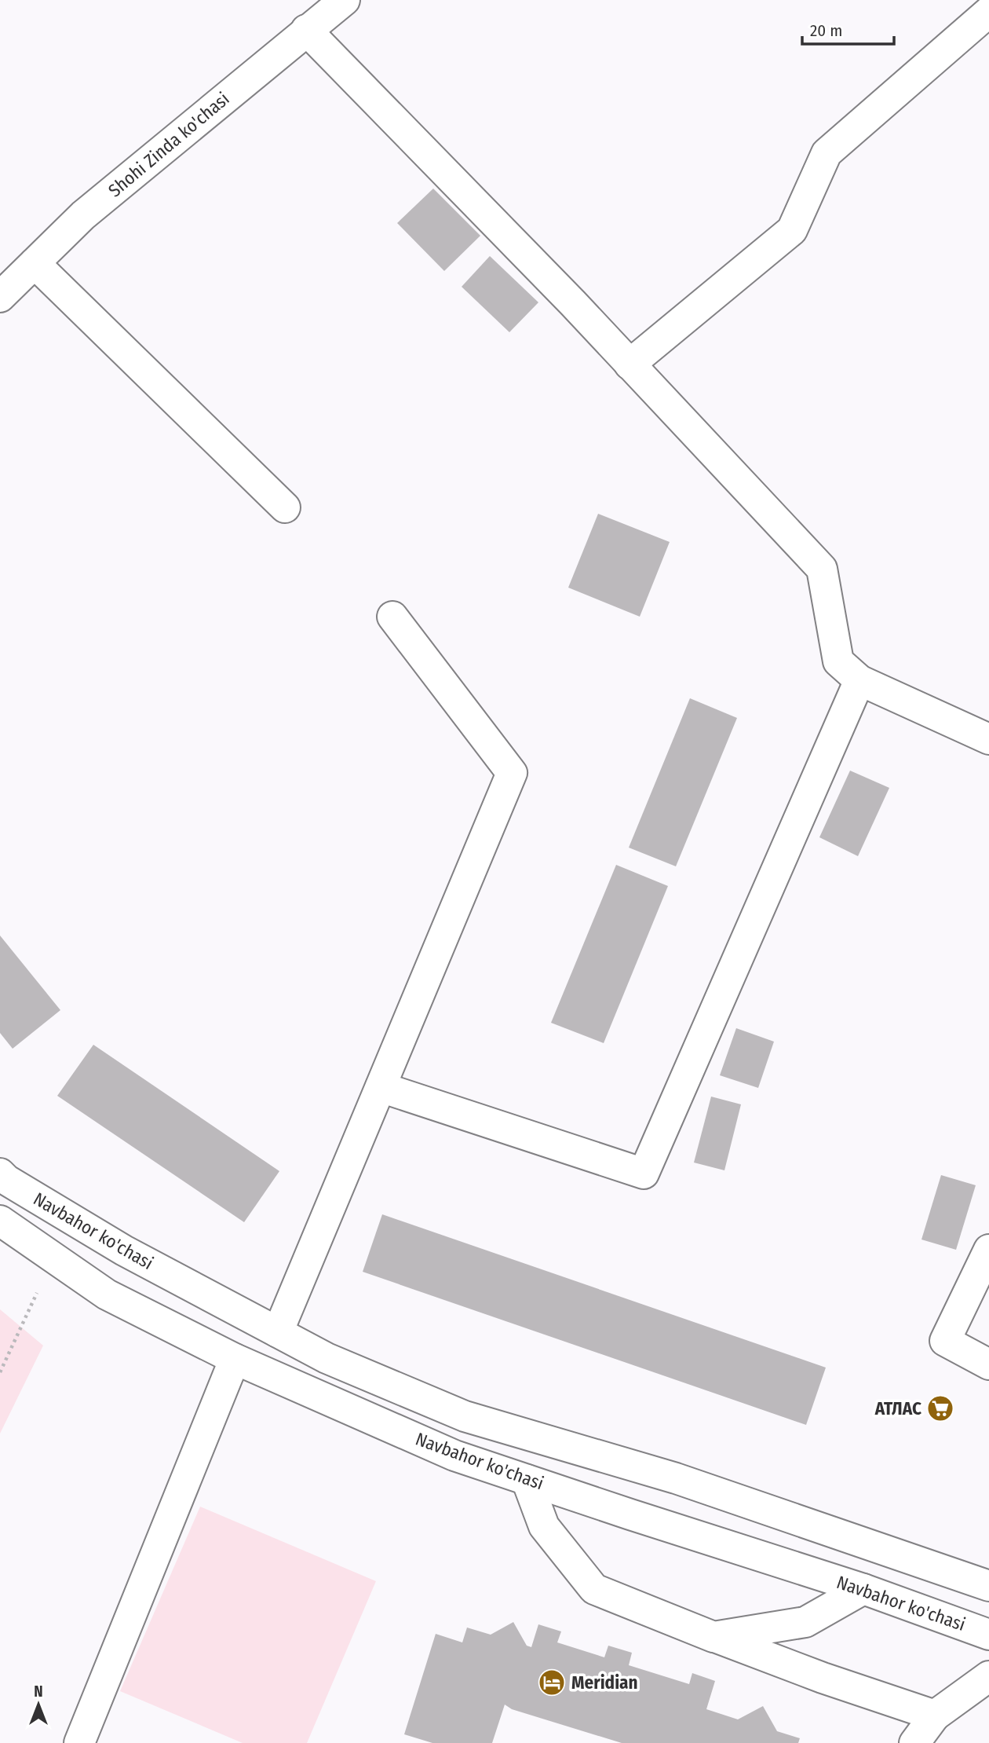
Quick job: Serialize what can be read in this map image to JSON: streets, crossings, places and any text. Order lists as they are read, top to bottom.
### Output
{
  "streets": {
    "street": ["Shohi Zinda ko'chasi", "Navbahor ko'chasi"]
  },
  "places": {
    "supermarket": ["АТЛАС"],
    "hotel": ["Meridian"]
  },
  "scale_bar": "20 m",
  "north": "top"
}
